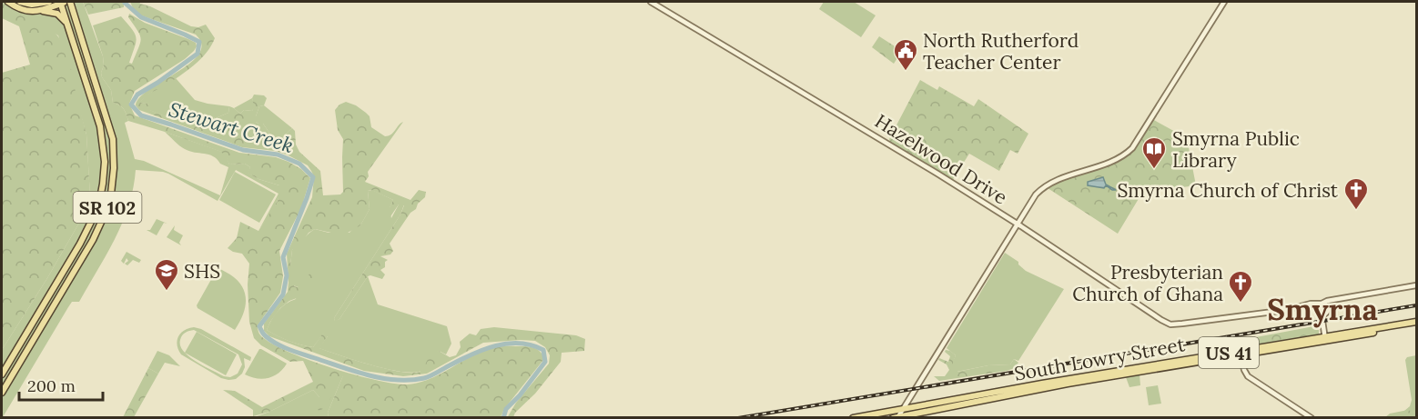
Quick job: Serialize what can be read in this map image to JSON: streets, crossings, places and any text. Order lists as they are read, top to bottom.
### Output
{
  "streets": {
    "main road": ["SR 102", "US 41", "South Lowry Street"],
    "street": ["Hazelwood Drive"]
  },
  "crossings": [
    ["US 41", "South Lowry Street"]
  ],
  "districts": ["Smyrna"],
  "water": ["Stewart Creek"],
  "places": {
    "public building": ["North Rutherford Teacher Center"],
    "library": ["Smyrna Public Library"],
    "church": ["Smyrna Church of Christ", "Presbyterian Church of Ghana"],
    "school or university": ["SHS"]
  },
  "scale_bar": "200 m"
}
